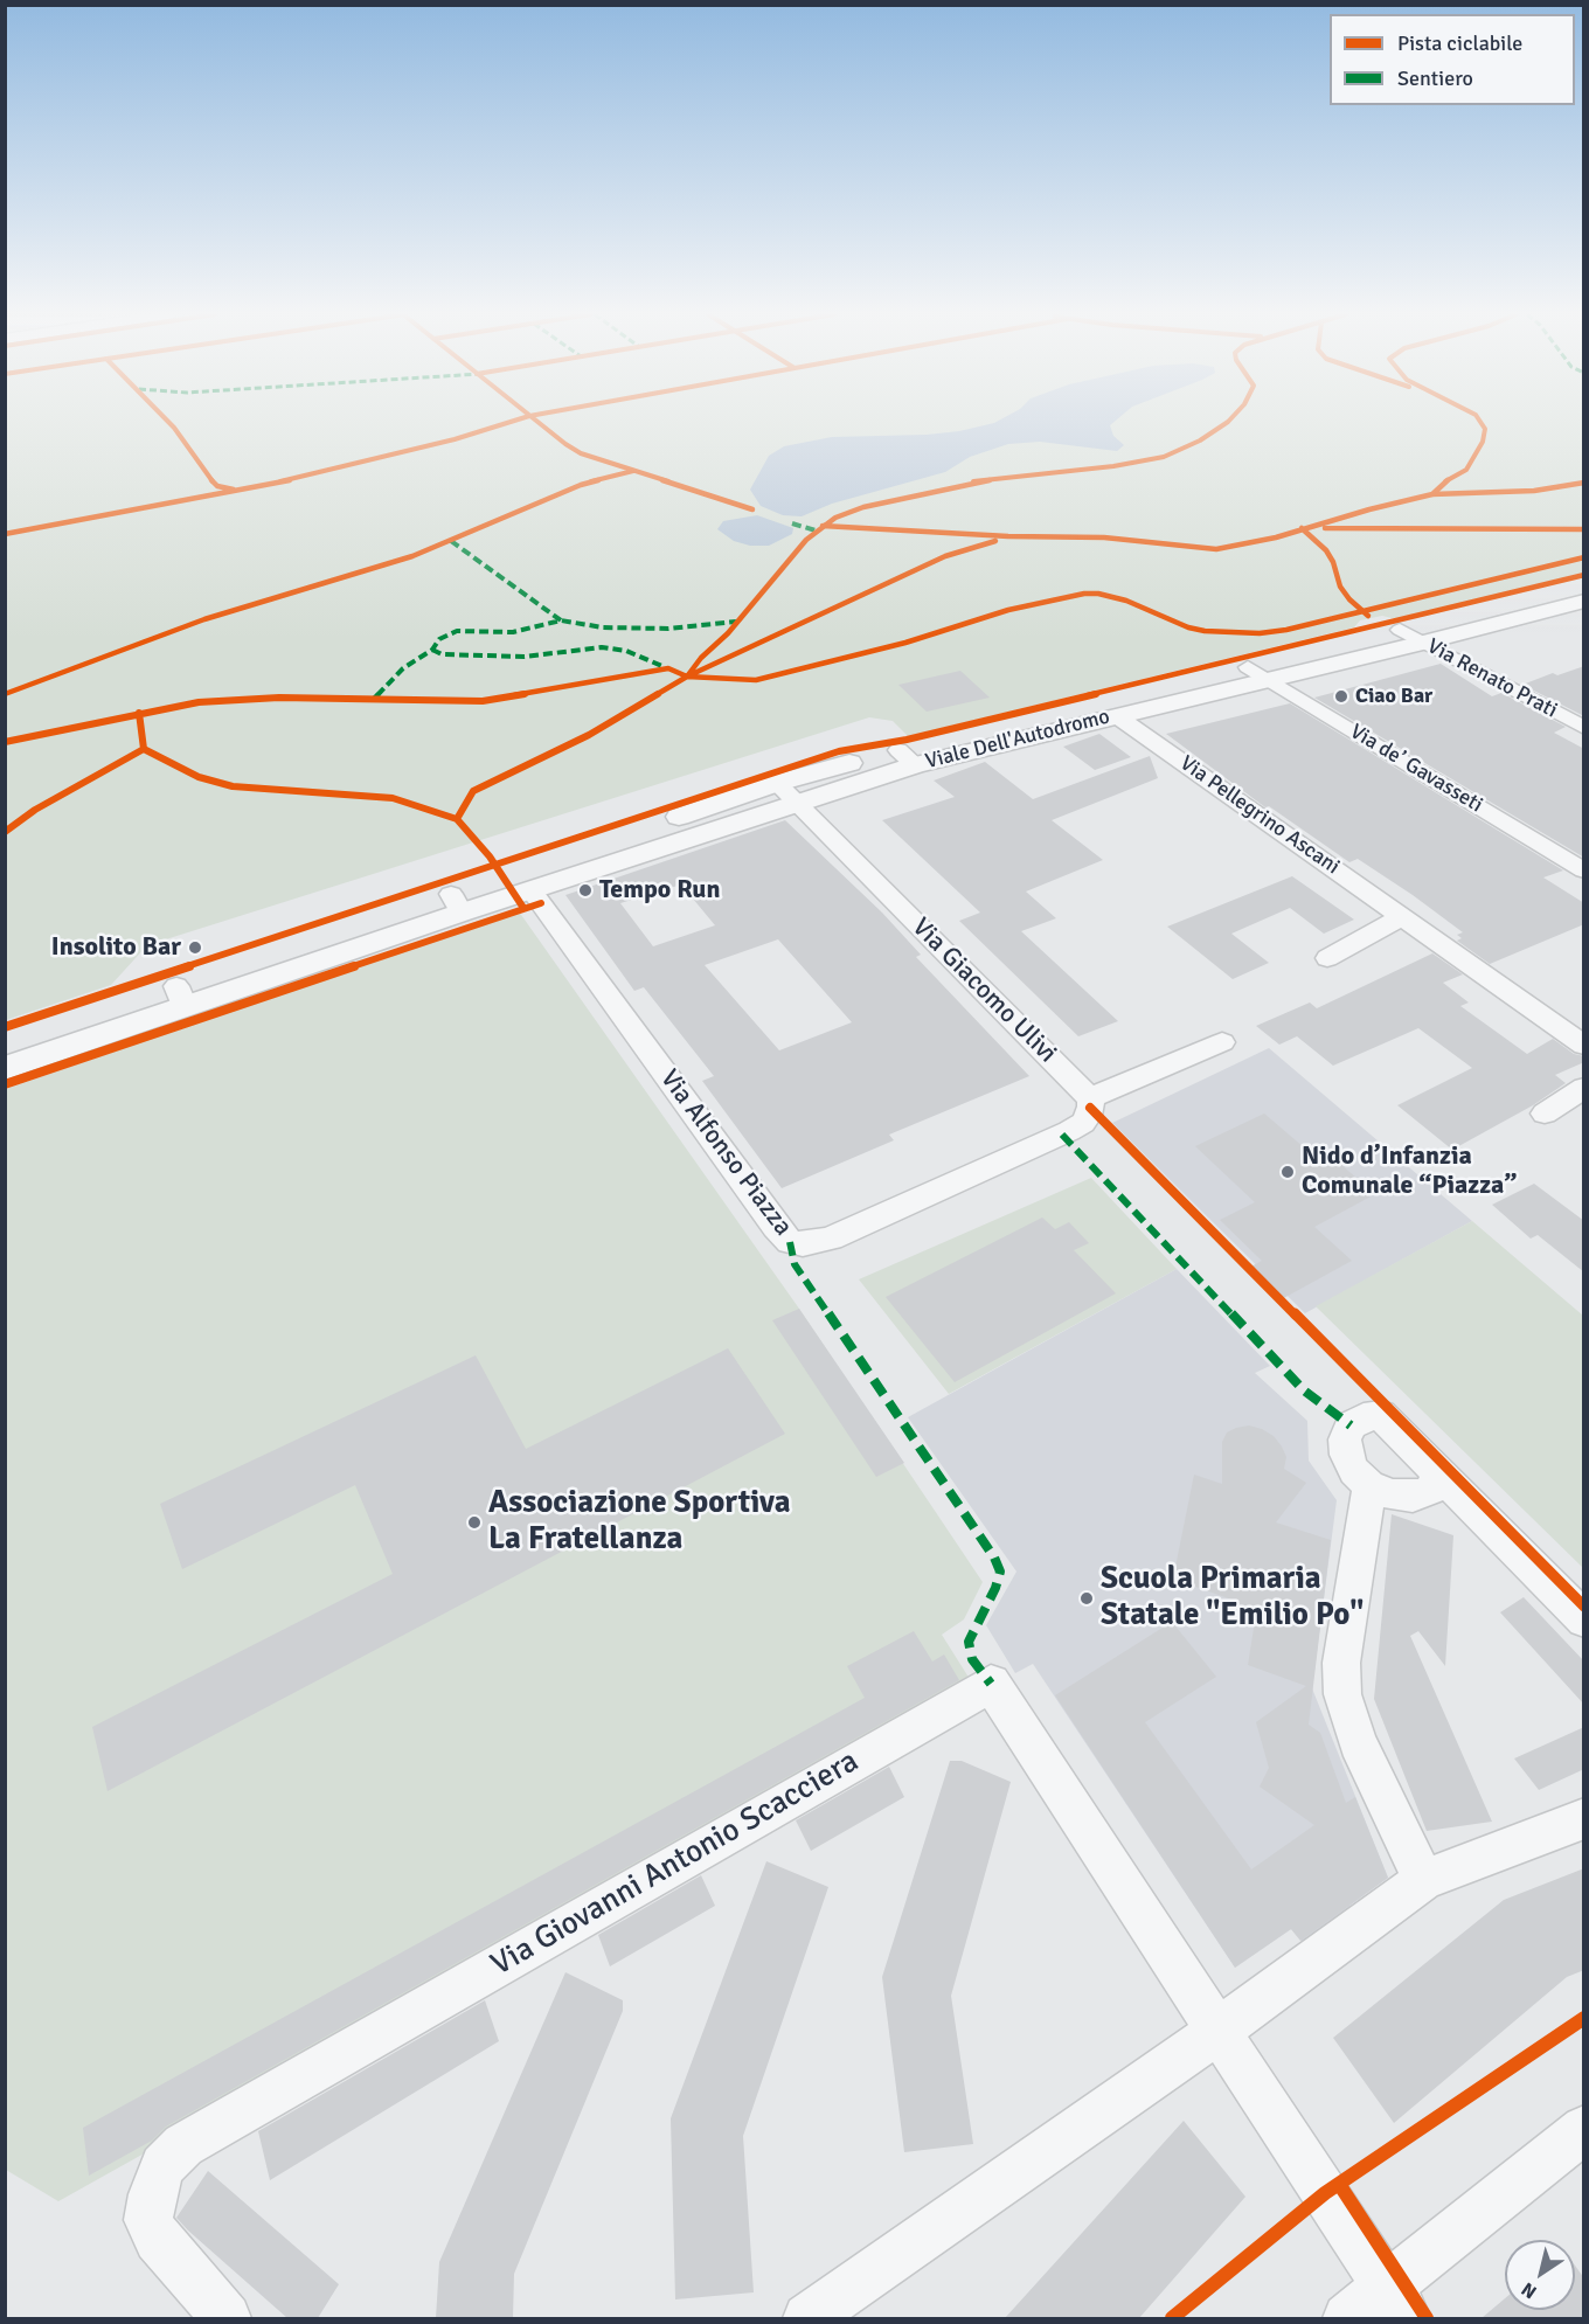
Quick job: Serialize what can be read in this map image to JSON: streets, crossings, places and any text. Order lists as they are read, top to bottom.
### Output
{
  "streets": {
    "street": [
      "Via Renato Prati",
      "Viale Dell'Autodromo",
      "Via de’ Gavasseti",
      "Via Pellegrino Ascani",
      "Via Giacomo Ulivi",
      "Via Alfonso Piazza",
      "Via Giovanni Antonio Scacciera"
    ]
  },
  "crossings": [
    ["Via Renato Prati", "Viale Dell'Autodromo"],
    ["Viale Dell'Autodromo", "Via de’ Gavasseti"],
    ["Viale Dell'Autodromo", "Via Pellegrino Ascani"],
    ["Viale Dell'Autodromo", "Via Giacomo Ulivi"],
    ["Viale Dell'Autodromo", "Via Alfonso Piazza"],
    ["Via Giacomo Ulivi", "Via Alfonso Piazza"]
  ],
  "places": [
    "Ciao Bar",
    "Tempo Run",
    "Insolito Bar",
    "Nido d’Infanzia Comunale “Piazza”",
    "Associazione Sportiva La Fratellanza",
    "Scuola Primaria Statale \"Emilio Po\""
  ],
  "legend": ["Pista ciclabile", "Sentiero"],
  "north": "bottom left"
}
